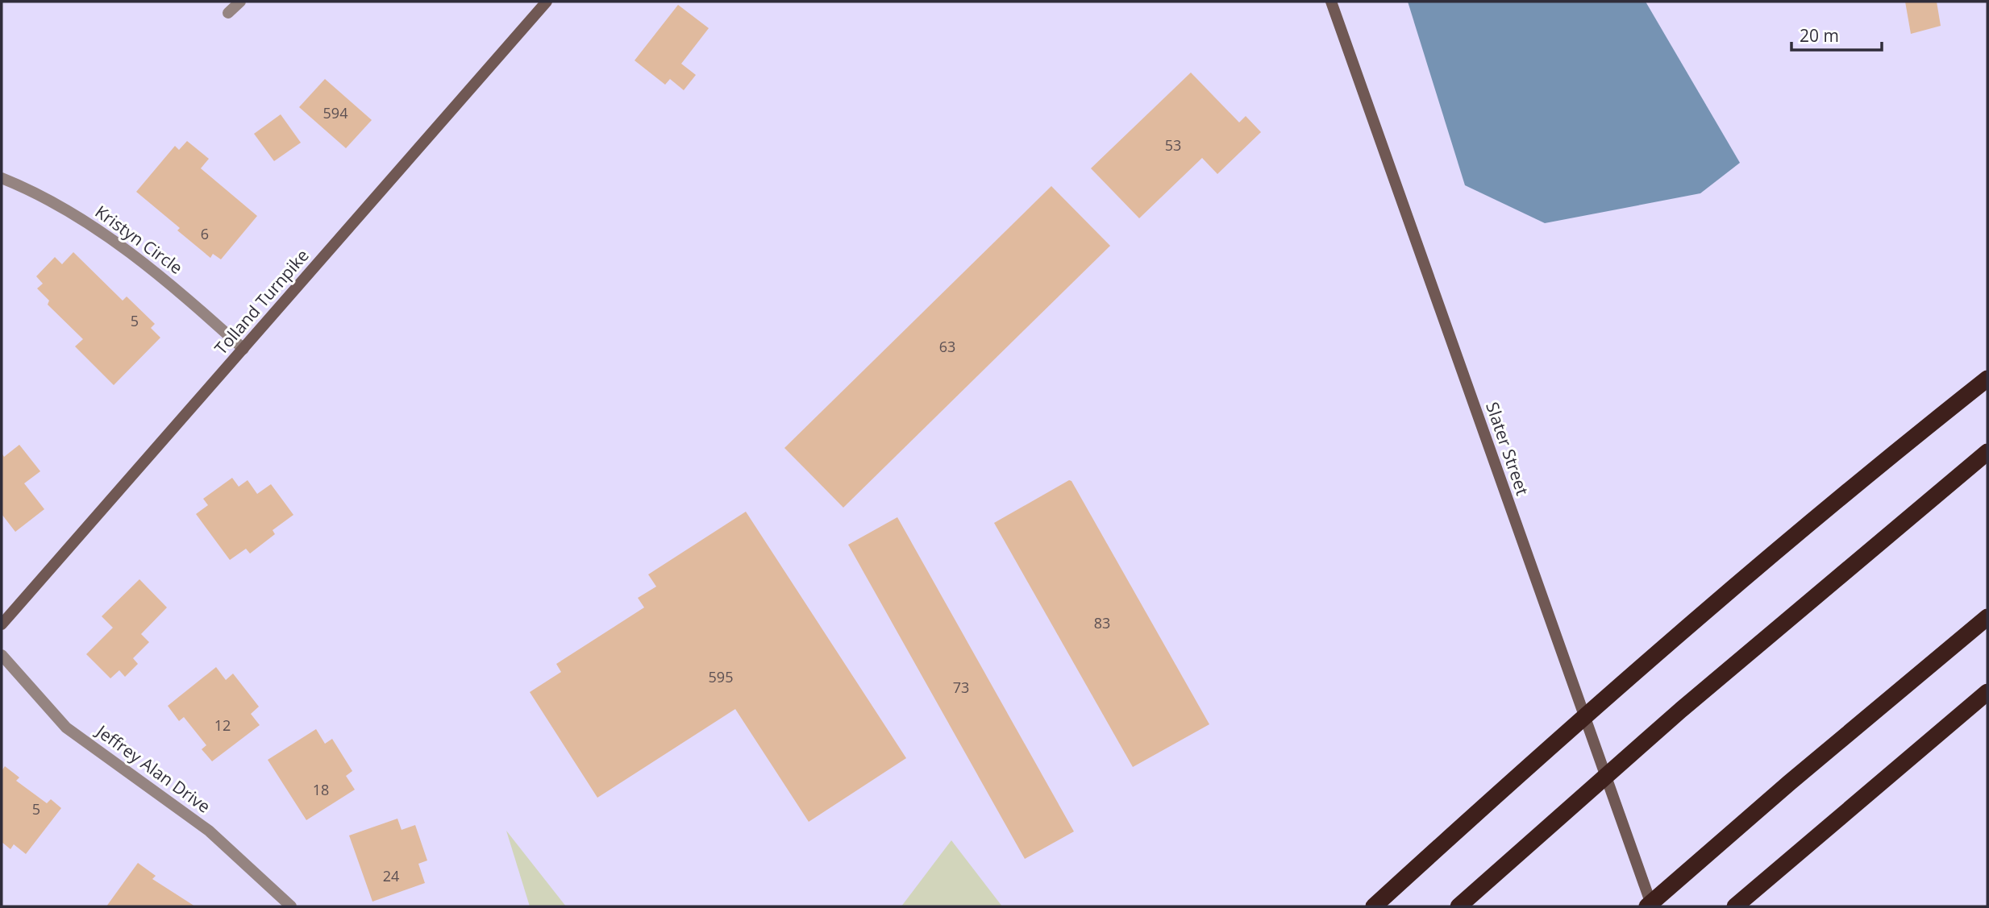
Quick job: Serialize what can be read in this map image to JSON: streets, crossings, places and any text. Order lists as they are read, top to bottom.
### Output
{
  "streets": {
    "street": [
      "Kristyn Circle",
      "Tolland Turnpike",
      "Slater Street",
      "Jeffrey Alan Drive"
    ]
  },
  "crossings": [
    ["Kristyn Circle", "Tolland Turnpike"]
  ],
  "house_numbers": [
    "594",
    "53",
    "6",
    "5",
    "63",
    "83",
    "595",
    "73",
    "12",
    "18",
    "5",
    "24"
  ],
  "scale_bar": "20 m"
}
